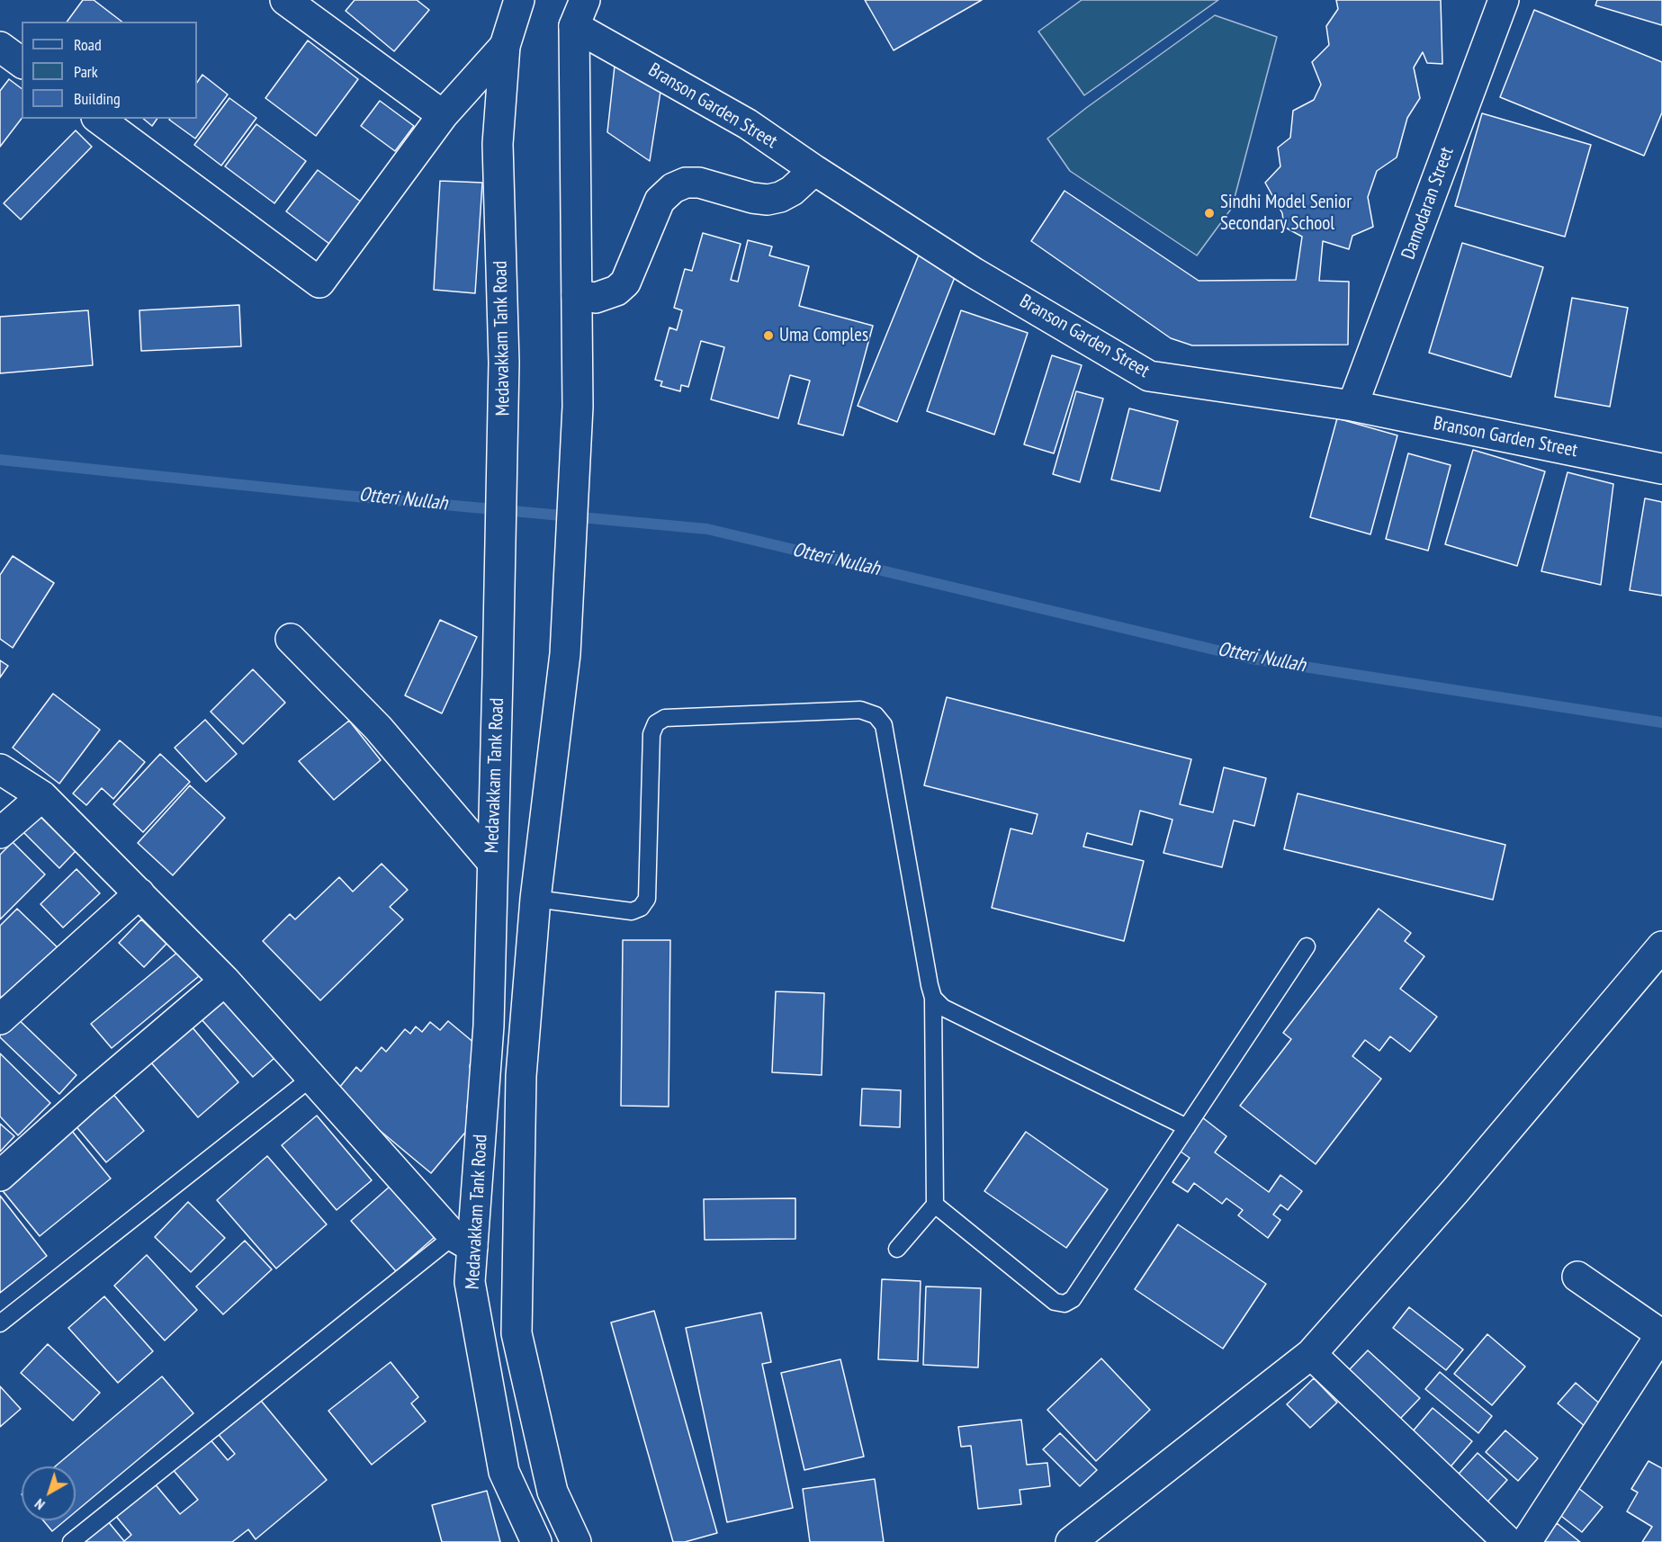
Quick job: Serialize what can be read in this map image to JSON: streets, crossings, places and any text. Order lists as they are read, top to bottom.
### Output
{
  "streets": {
    "street": ["Branson Garden Street", "Damodaran Street", "Medavakkam Tank Road"]
  },
  "crossings": [
    ["Branson Garden Street", "Damodaran Street"],
    ["Branson Garden Street", "Medavakkam Tank Road"]
  ],
  "water": ["Otteri Nullah"],
  "places": ["Sindhi Model Senior Secondary School", "Uma Comples"],
  "legend": ["Road", "Park", "Building"],
  "north": "bottom left"
}
